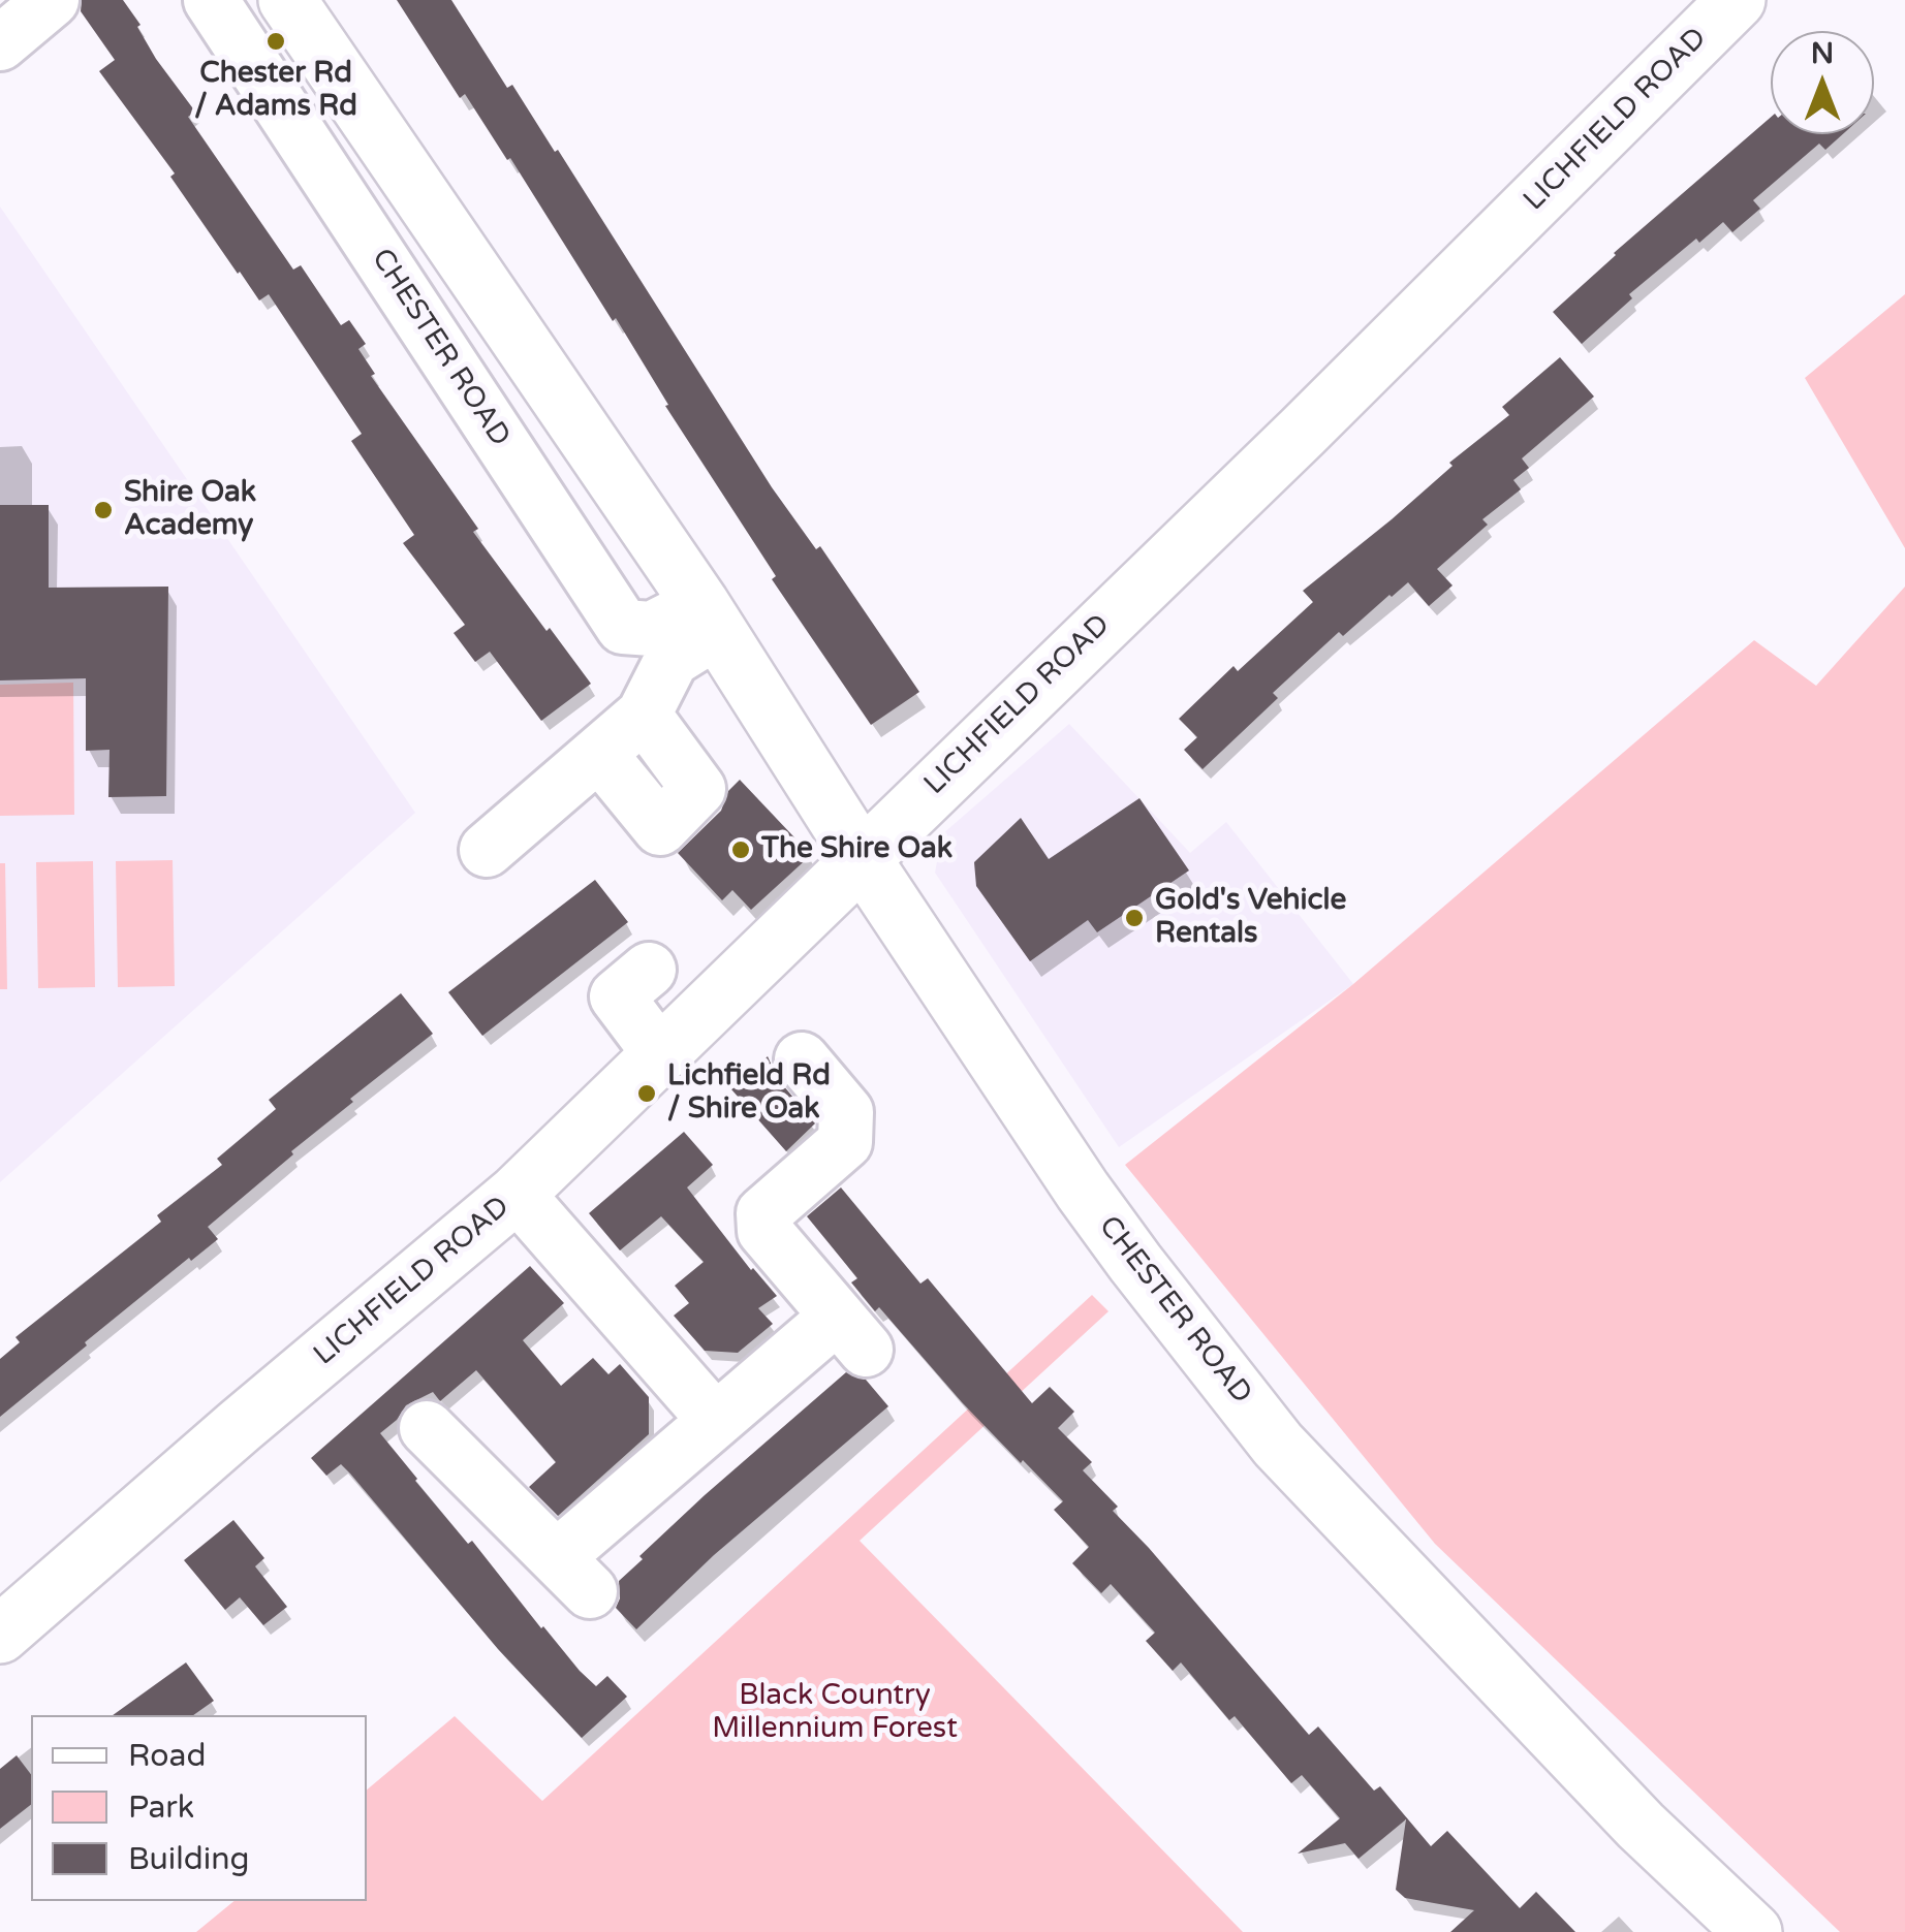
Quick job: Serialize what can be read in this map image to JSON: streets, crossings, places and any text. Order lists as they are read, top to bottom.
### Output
{
  "streets": {
    "highway": ["LICHFIELD ROAD", "CHESTER ROAD"]
  },
  "crossings": [
    ["LICHFIELD ROAD", "CHESTER ROAD"]
  ],
  "parks": ["Black Country Millennium Forest"],
  "places": [
    "Chester Rd / Adams Rd",
    "Shire Oak Academy",
    "The Shire Oak",
    "Gold's Vehicle Rentals",
    "Lichfield Rd / Shire Oak"
  ],
  "legend": ["Road", "Park", "Building"],
  "north": "top"
}
